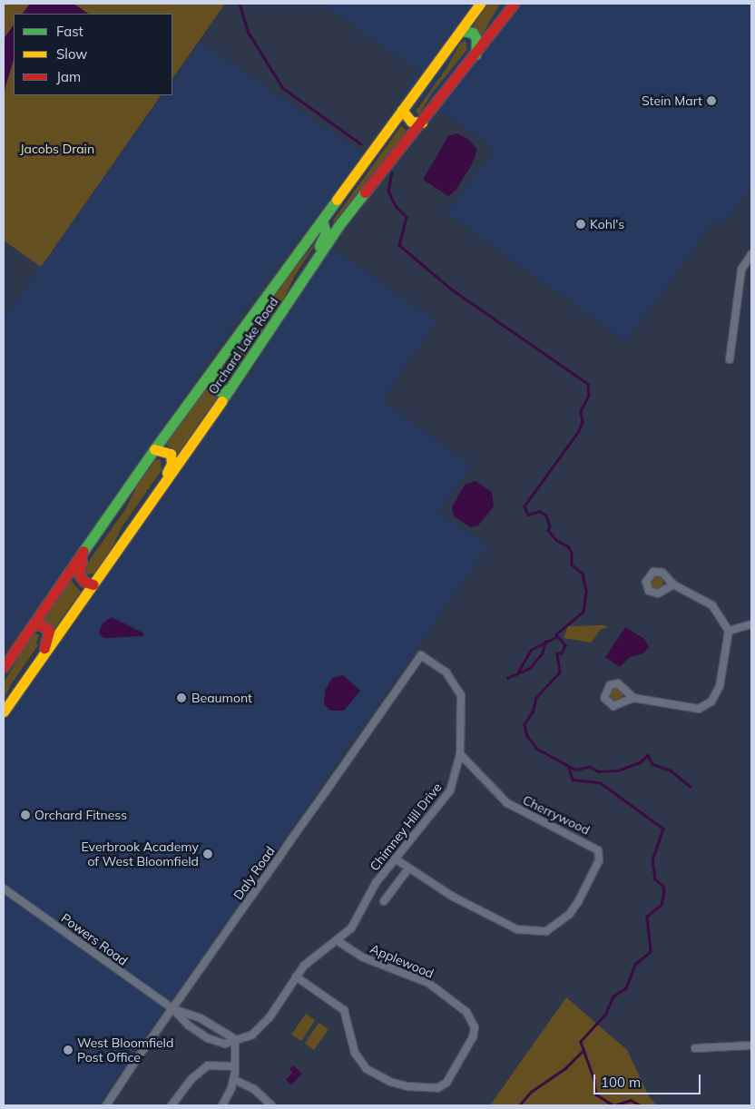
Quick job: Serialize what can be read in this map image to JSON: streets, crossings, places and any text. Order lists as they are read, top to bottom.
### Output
{
  "streets": {
    "main road": ["Orchard Lake Road"],
    "street": [
      "Cherrywood",
      "Chimney Hill Drive",
      "Daly Road",
      "Powers Road",
      "Applewood"
    ]
  },
  "crossings": [
    ["Cherrywood", "Chimney Hill Drive"],
    ["Chimney Hill Drive", "Daly Road"],
    ["Chimney Hill Drive", "Applewood"],
    ["Daly Road", "Powers Road"]
  ],
  "parks": ["Jacobs Drain"],
  "places": [
    "Stein Mart",
    "Kohl's",
    "Beaumont",
    "Orchard Fitness",
    "Everbrook Academy of West Bloomfield",
    "West Bloomfield Post Office"
  ],
  "legend": ["Fast", "Slow", "Jam"],
  "scale_bar": "100 m"
}
